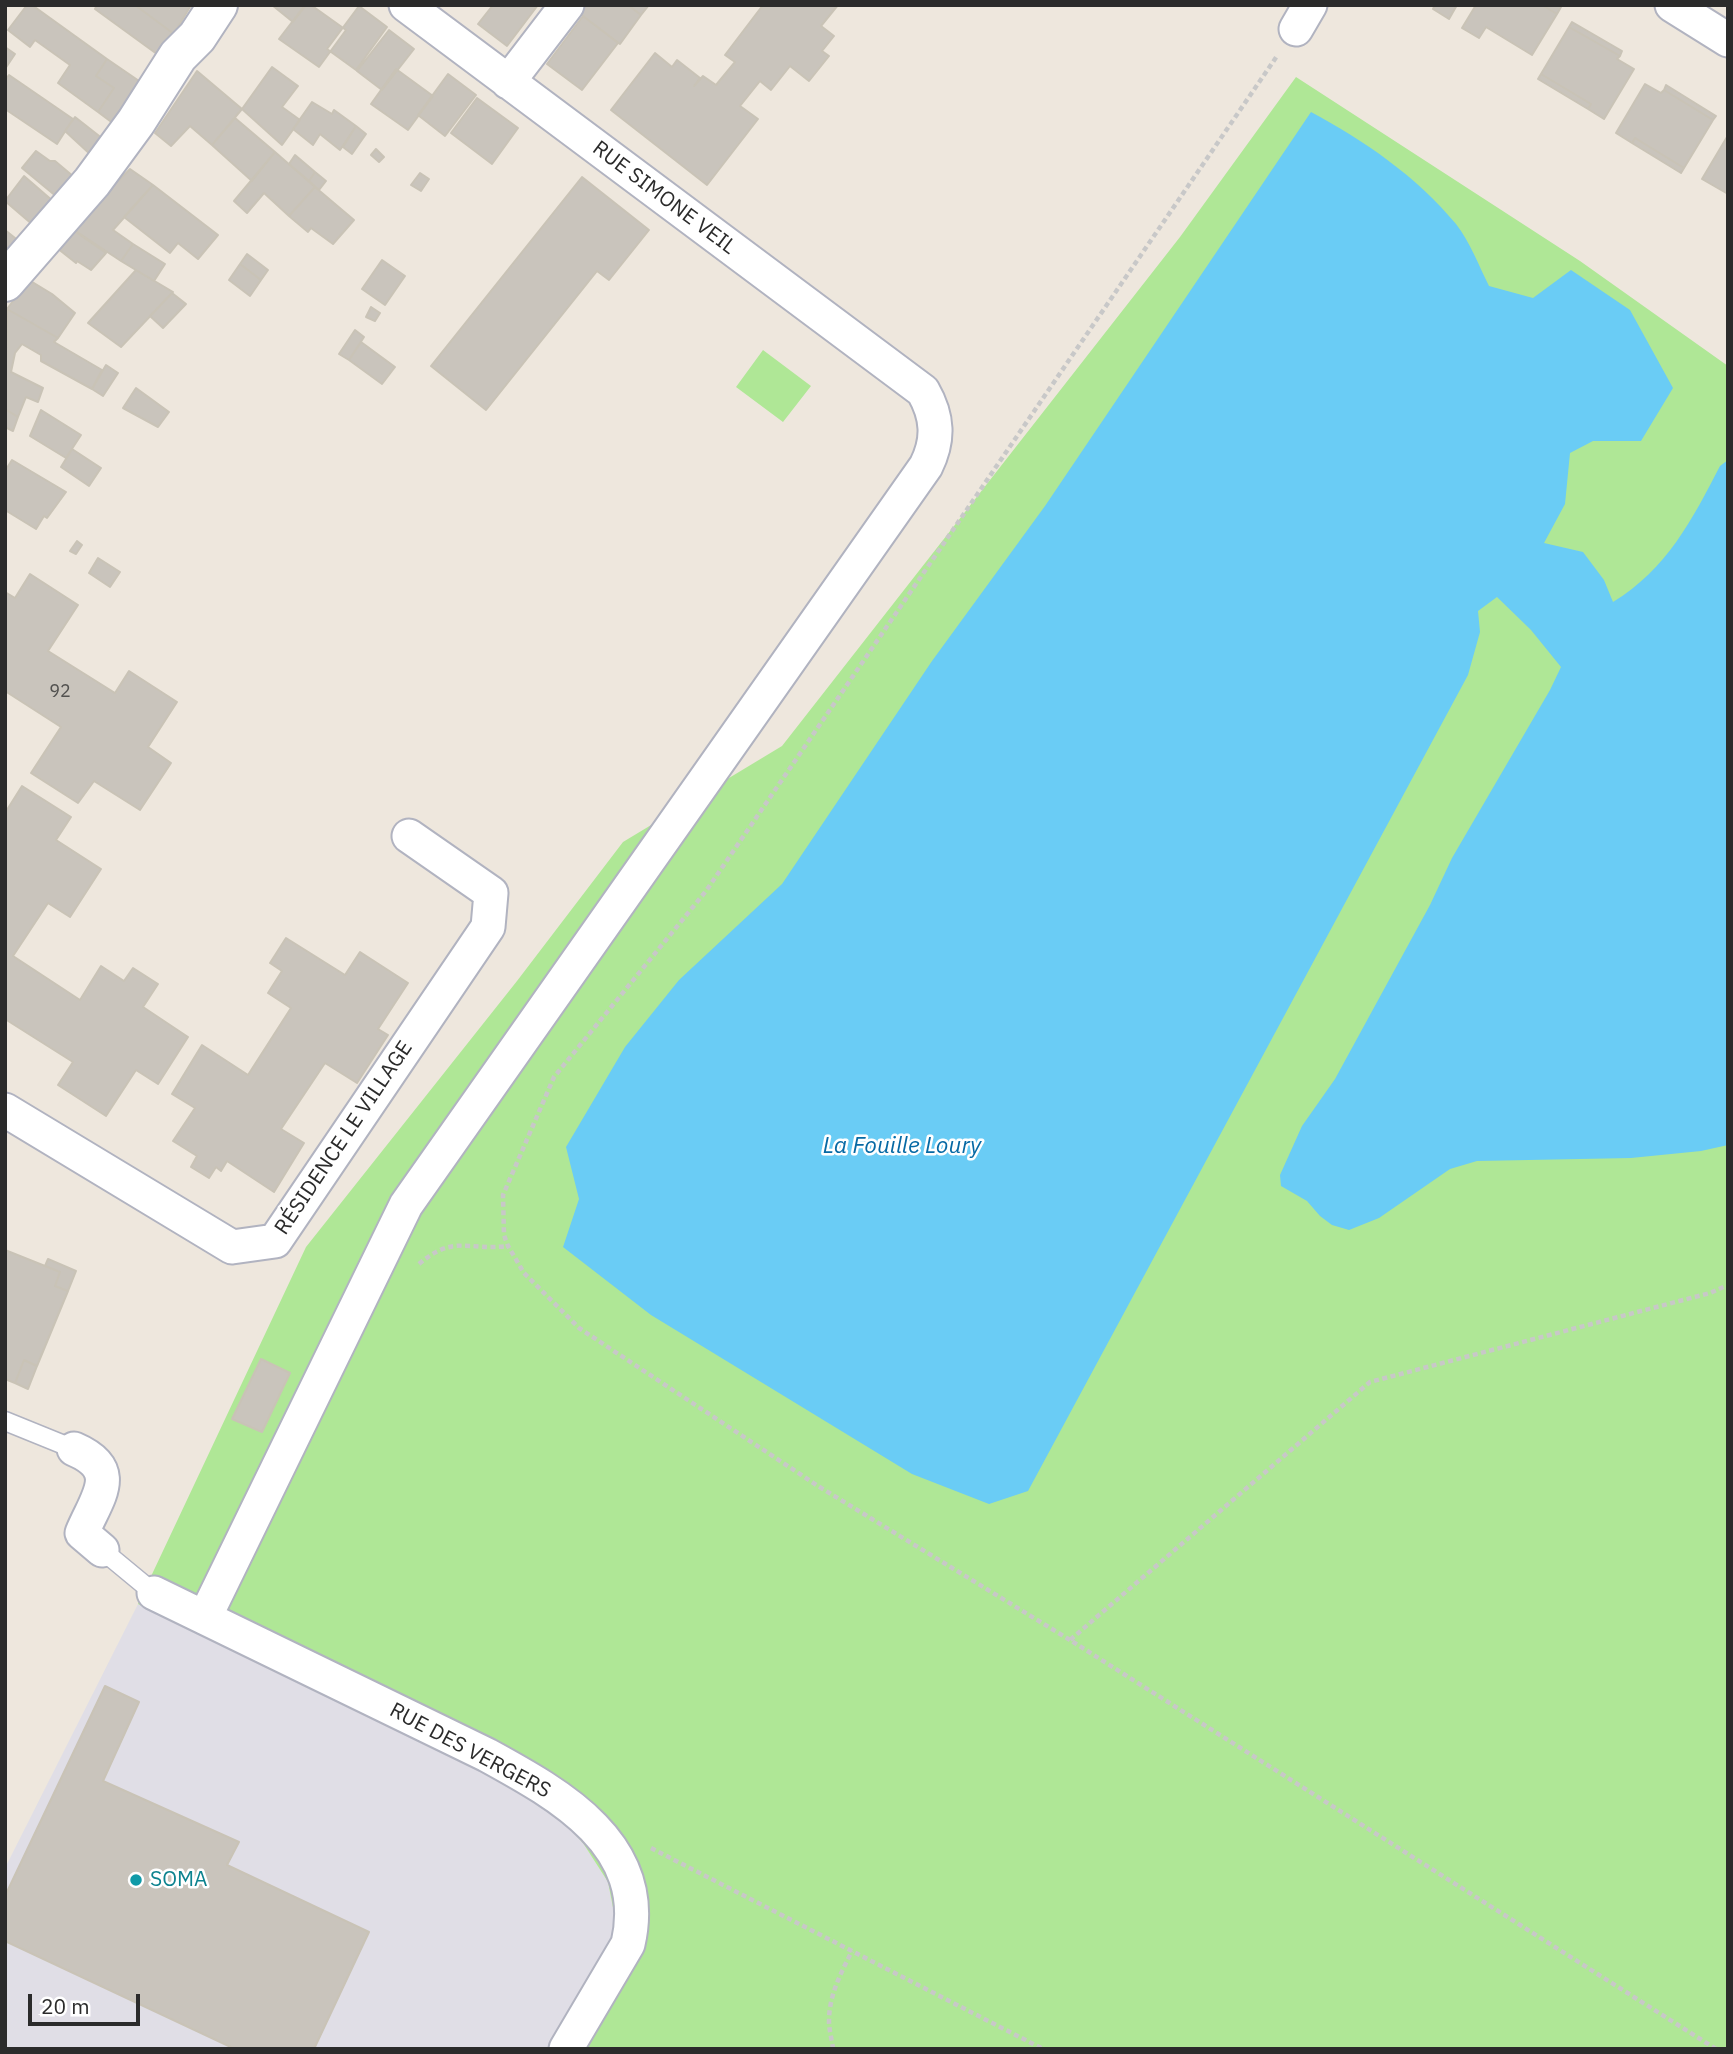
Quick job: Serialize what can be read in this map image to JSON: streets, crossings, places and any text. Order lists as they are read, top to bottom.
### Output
{
  "streets": {
    "street": ["RUE SIMONE VEIL", "RÉSIDENCE LE VILLAGE", "RUE DES VERGERS"]
  },
  "water": ["La Fouille Loury"],
  "places": ["SOMA"],
  "house_numbers": ["92"],
  "scale_bar": "20 m"
}
